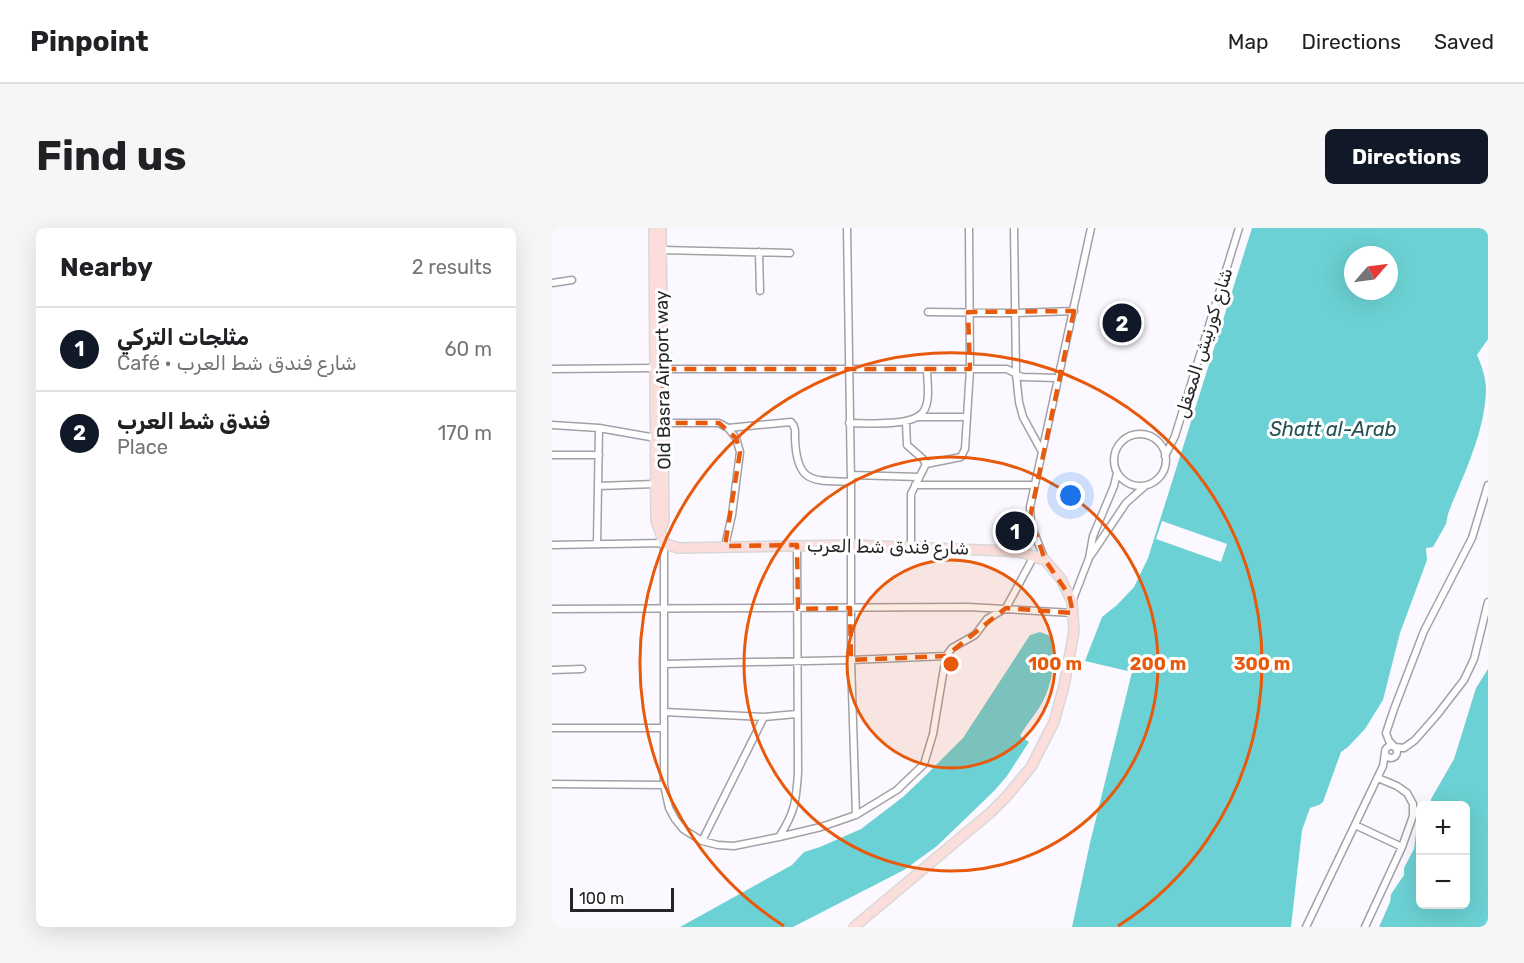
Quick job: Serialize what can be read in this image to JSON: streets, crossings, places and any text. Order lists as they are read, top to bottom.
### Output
{
  "streets": {
    "main road": ["Old Basra Airport way", "شارع فندق شط العرب"],
    "street": ["شارع كورنيش المعقل"]
  },
  "crossings": [
    ["Old Basra Airport way", "شارع فندق شط العرب"]
  ],
  "water": ["Shatt al-Arab"],
  "scale_bar": "100 m",
  "north": "top right",
  "page": {
    "header": "Pinpoint",
    "nav": ["Map", "Directions", "Saved"],
    "buttons": "Directions",
    "title": "Find us",
    "heading": ["Nearby", "2 results"],
    "pins": ["2", "1"],
    "list": [
      {
        "mark": "1",
        "name": "مثلجات التركي",
        "note": "Café · شارع فندق شط العرب",
        "value": "60 m"
      },
      {
        "mark": "2",
        "name": "فندق شط العرب",
        "note": "Place",
        "value": "170 m"
      }
    ],
    "map_buttons": ["+", "−"],
    "scale": "100 m"
  },
  "rings": ["100 m", "200 m", "300 m"]
}
